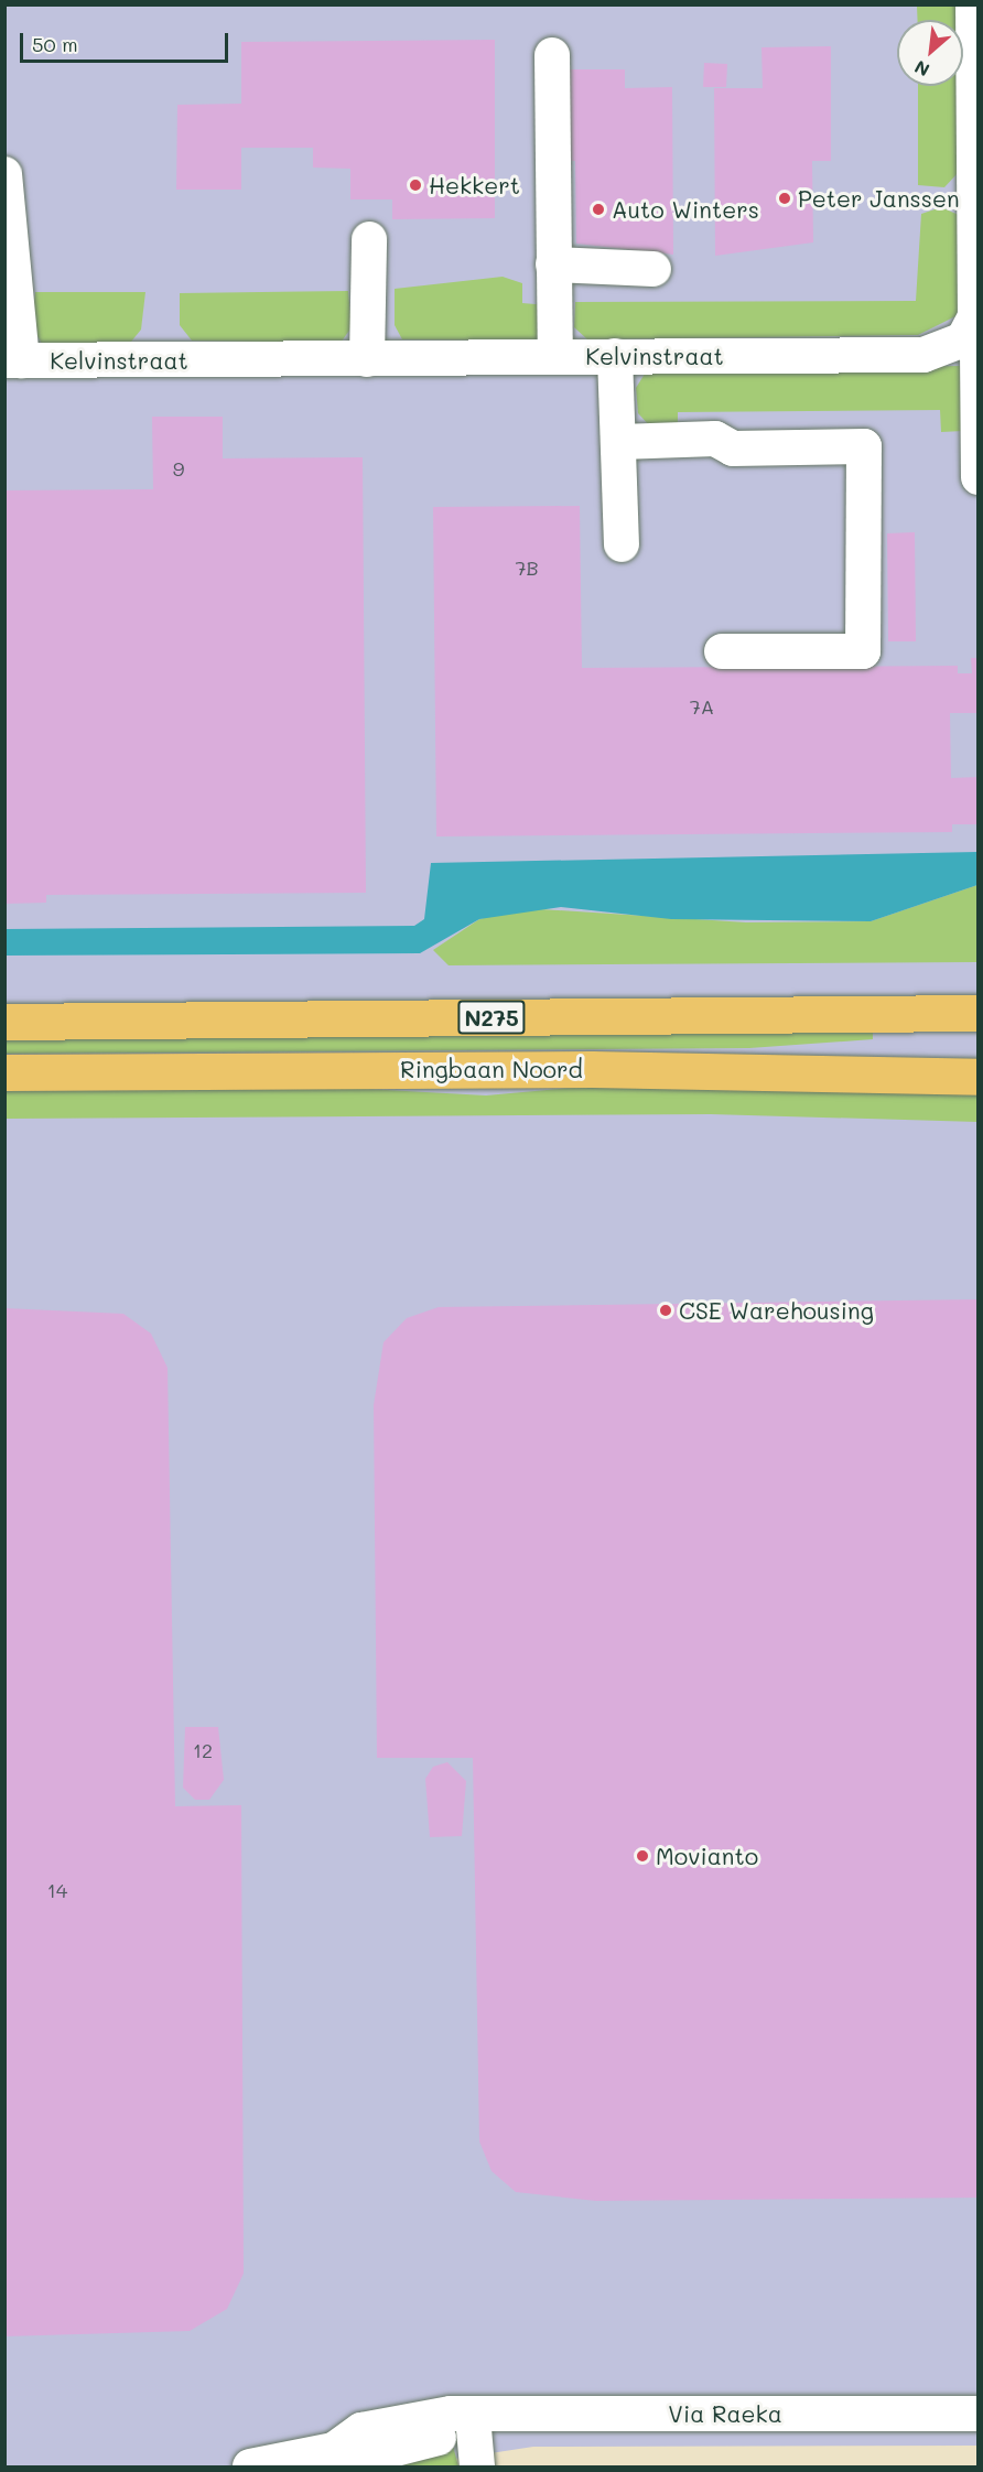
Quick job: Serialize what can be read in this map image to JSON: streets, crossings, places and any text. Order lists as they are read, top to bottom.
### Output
{
  "streets": {
    "main road": ["N275", "Ringbaan Noord"],
    "street": ["Kelvinstraat", "Via Raeka"]
  },
  "places": [
    "Hekkert",
    "Peter Janssen",
    "Auto Winters",
    "CSE Warehousing",
    "Movianto"
  ],
  "house_numbers": [
    "9",
    "7B",
    "7A",
    "12",
    "14"
  ],
  "scale_bar": "50 m",
  "north": "bottom left"
}
